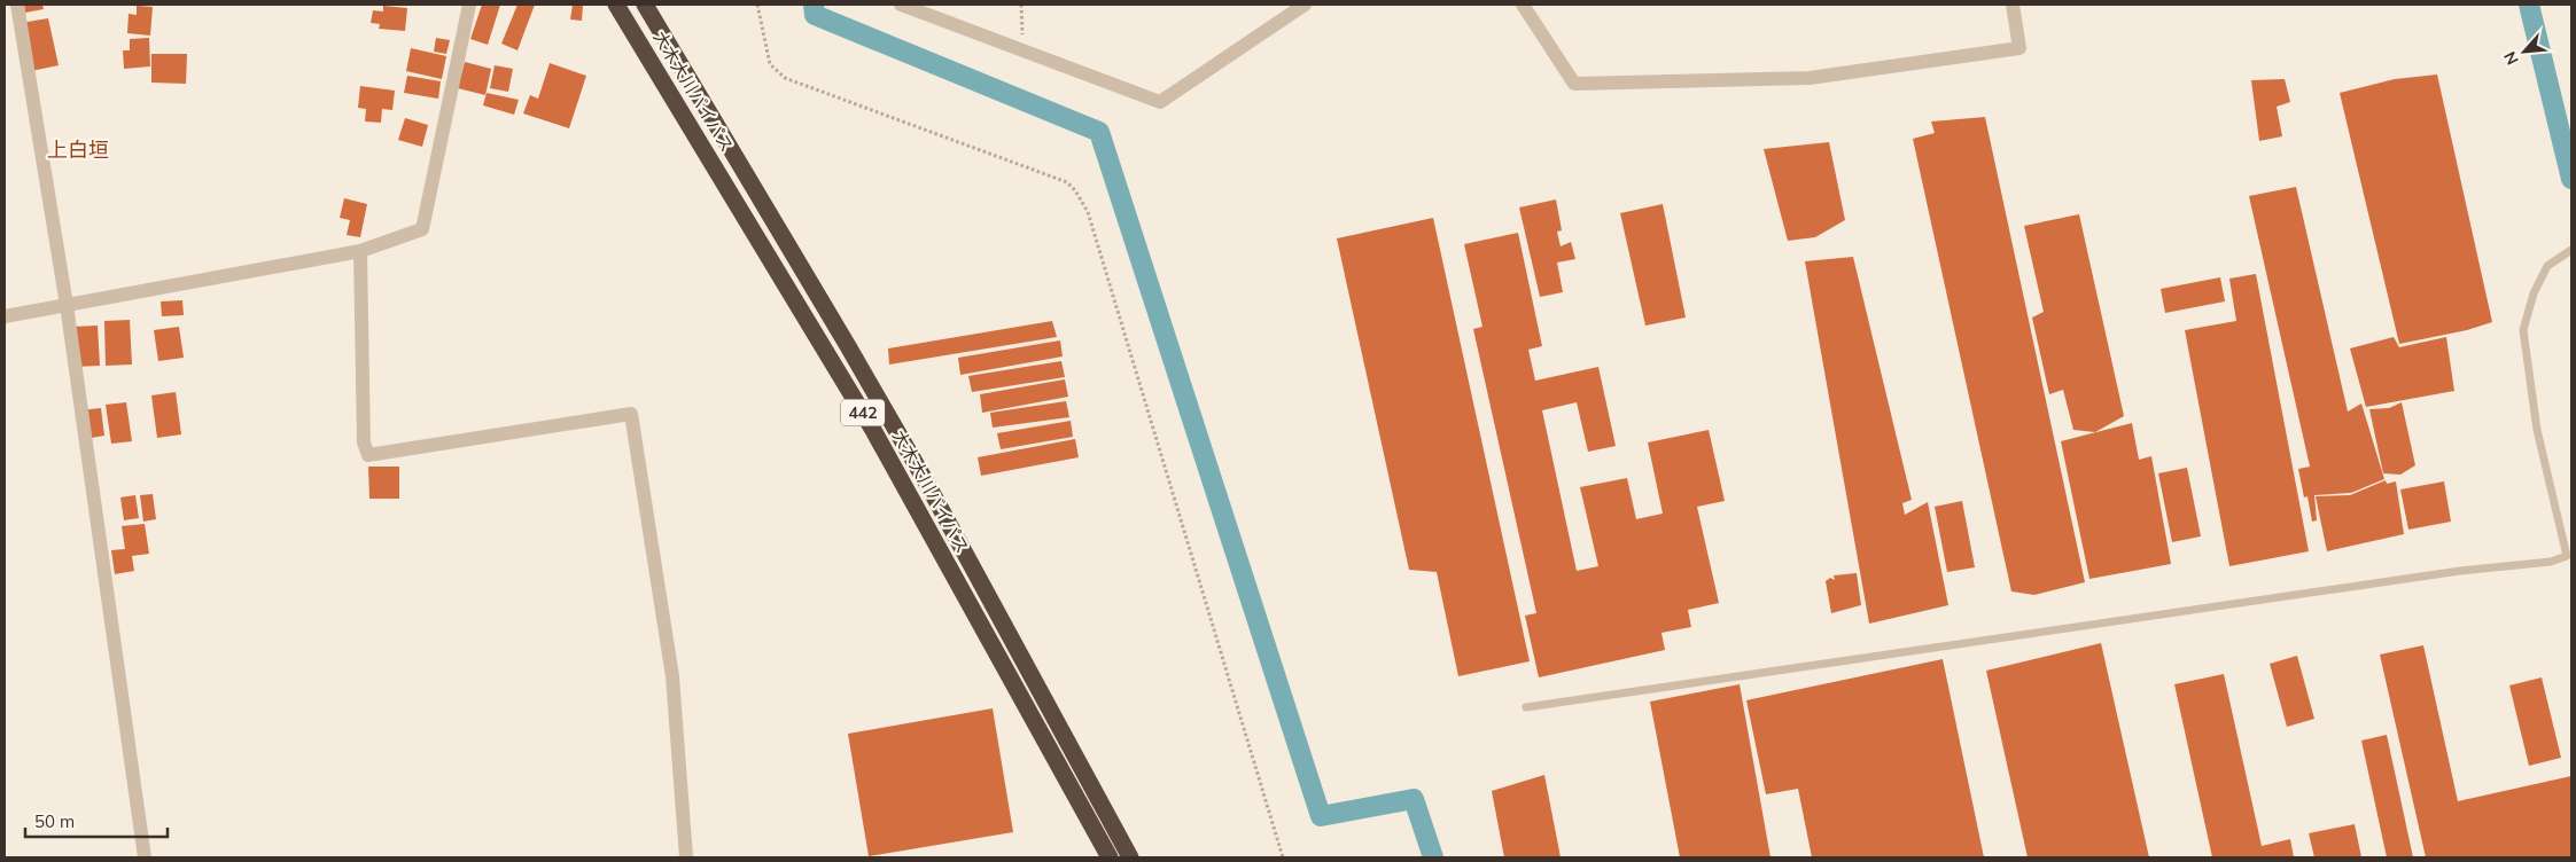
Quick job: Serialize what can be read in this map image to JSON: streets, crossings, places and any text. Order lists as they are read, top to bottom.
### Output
{
  "streets": {
    "highway": ["大木大川バイパス", "442"]
  },
  "districts": ["上白垣"],
  "scale_bar": "50 m",
  "north": "bottom left"
}
